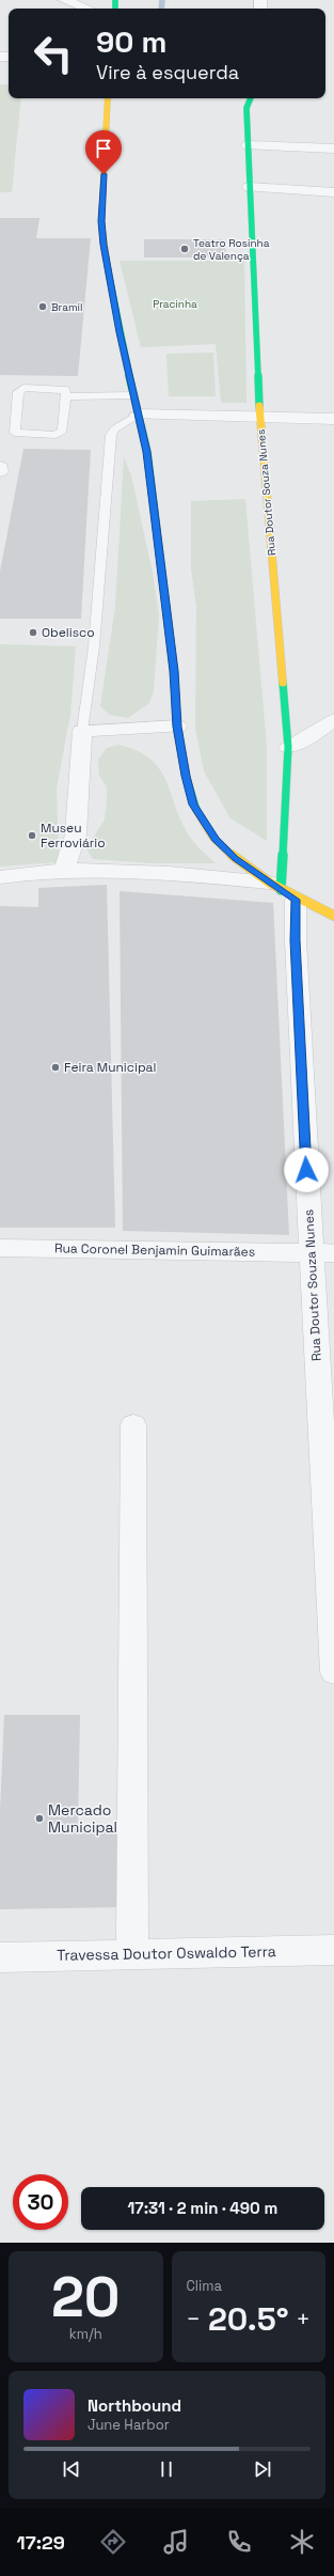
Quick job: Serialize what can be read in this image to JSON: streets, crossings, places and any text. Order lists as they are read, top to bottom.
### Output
{
  "streets": {
    "main road": ["Rua Doutor Souza Nunes"],
    "street": ["Rua Coronel Benjamin Guimarães", "Travessa Doutor Oswaldo Terra"]
  },
  "crossings": [
    ["Rua Doutor Souza Nunes", "Rua Coronel Benjamin Guimarães"]
  ],
  "parks": ["Pracinha"],
  "places": [
    "Teatro Rosinha de Valença",
    "Bramil",
    "Obelisco",
    "Museu Ferroviário",
    "Feira Municipal",
    "Mercado Municipal"
  ],
  "page": {
    "turn": ["90 m", "Vire à esquerda"],
    "limit": "30",
    "trip": "17:31 · 2 min · 490 m",
    "tile": [
      ["20", "km/h"],
      "Clima"
    ],
    "heat": ["−", "20.5°", "+"],
    "song": ["Northbound", "June Harbor"],
    "tabs": "17:29"
  }
}
